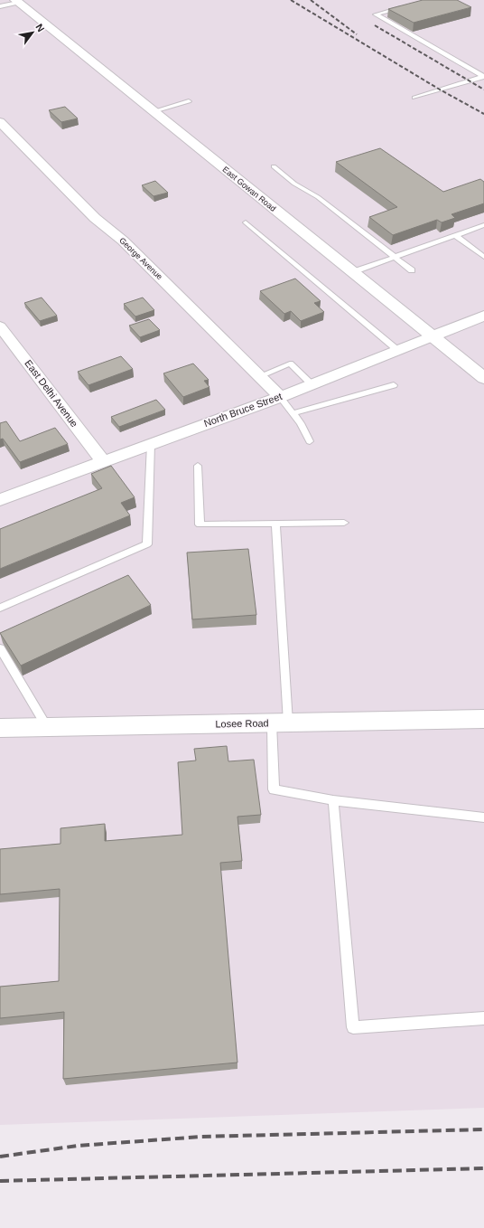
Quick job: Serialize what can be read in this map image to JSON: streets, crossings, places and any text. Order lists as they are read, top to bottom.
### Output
{
  "streets": {
    "street": [
      "East Gowan Road",
      "George Avenue",
      "East Delhi Avenue",
      "North Bruce Street",
      "Losee Road"
    ]
  },
  "crossings": [
    ["East Gowan Road", "North Bruce Street"],
    ["George Avenue", "North Bruce Street"],
    ["East Delhi Avenue", "North Bruce Street"]
  ],
  "north": "top right"
}
